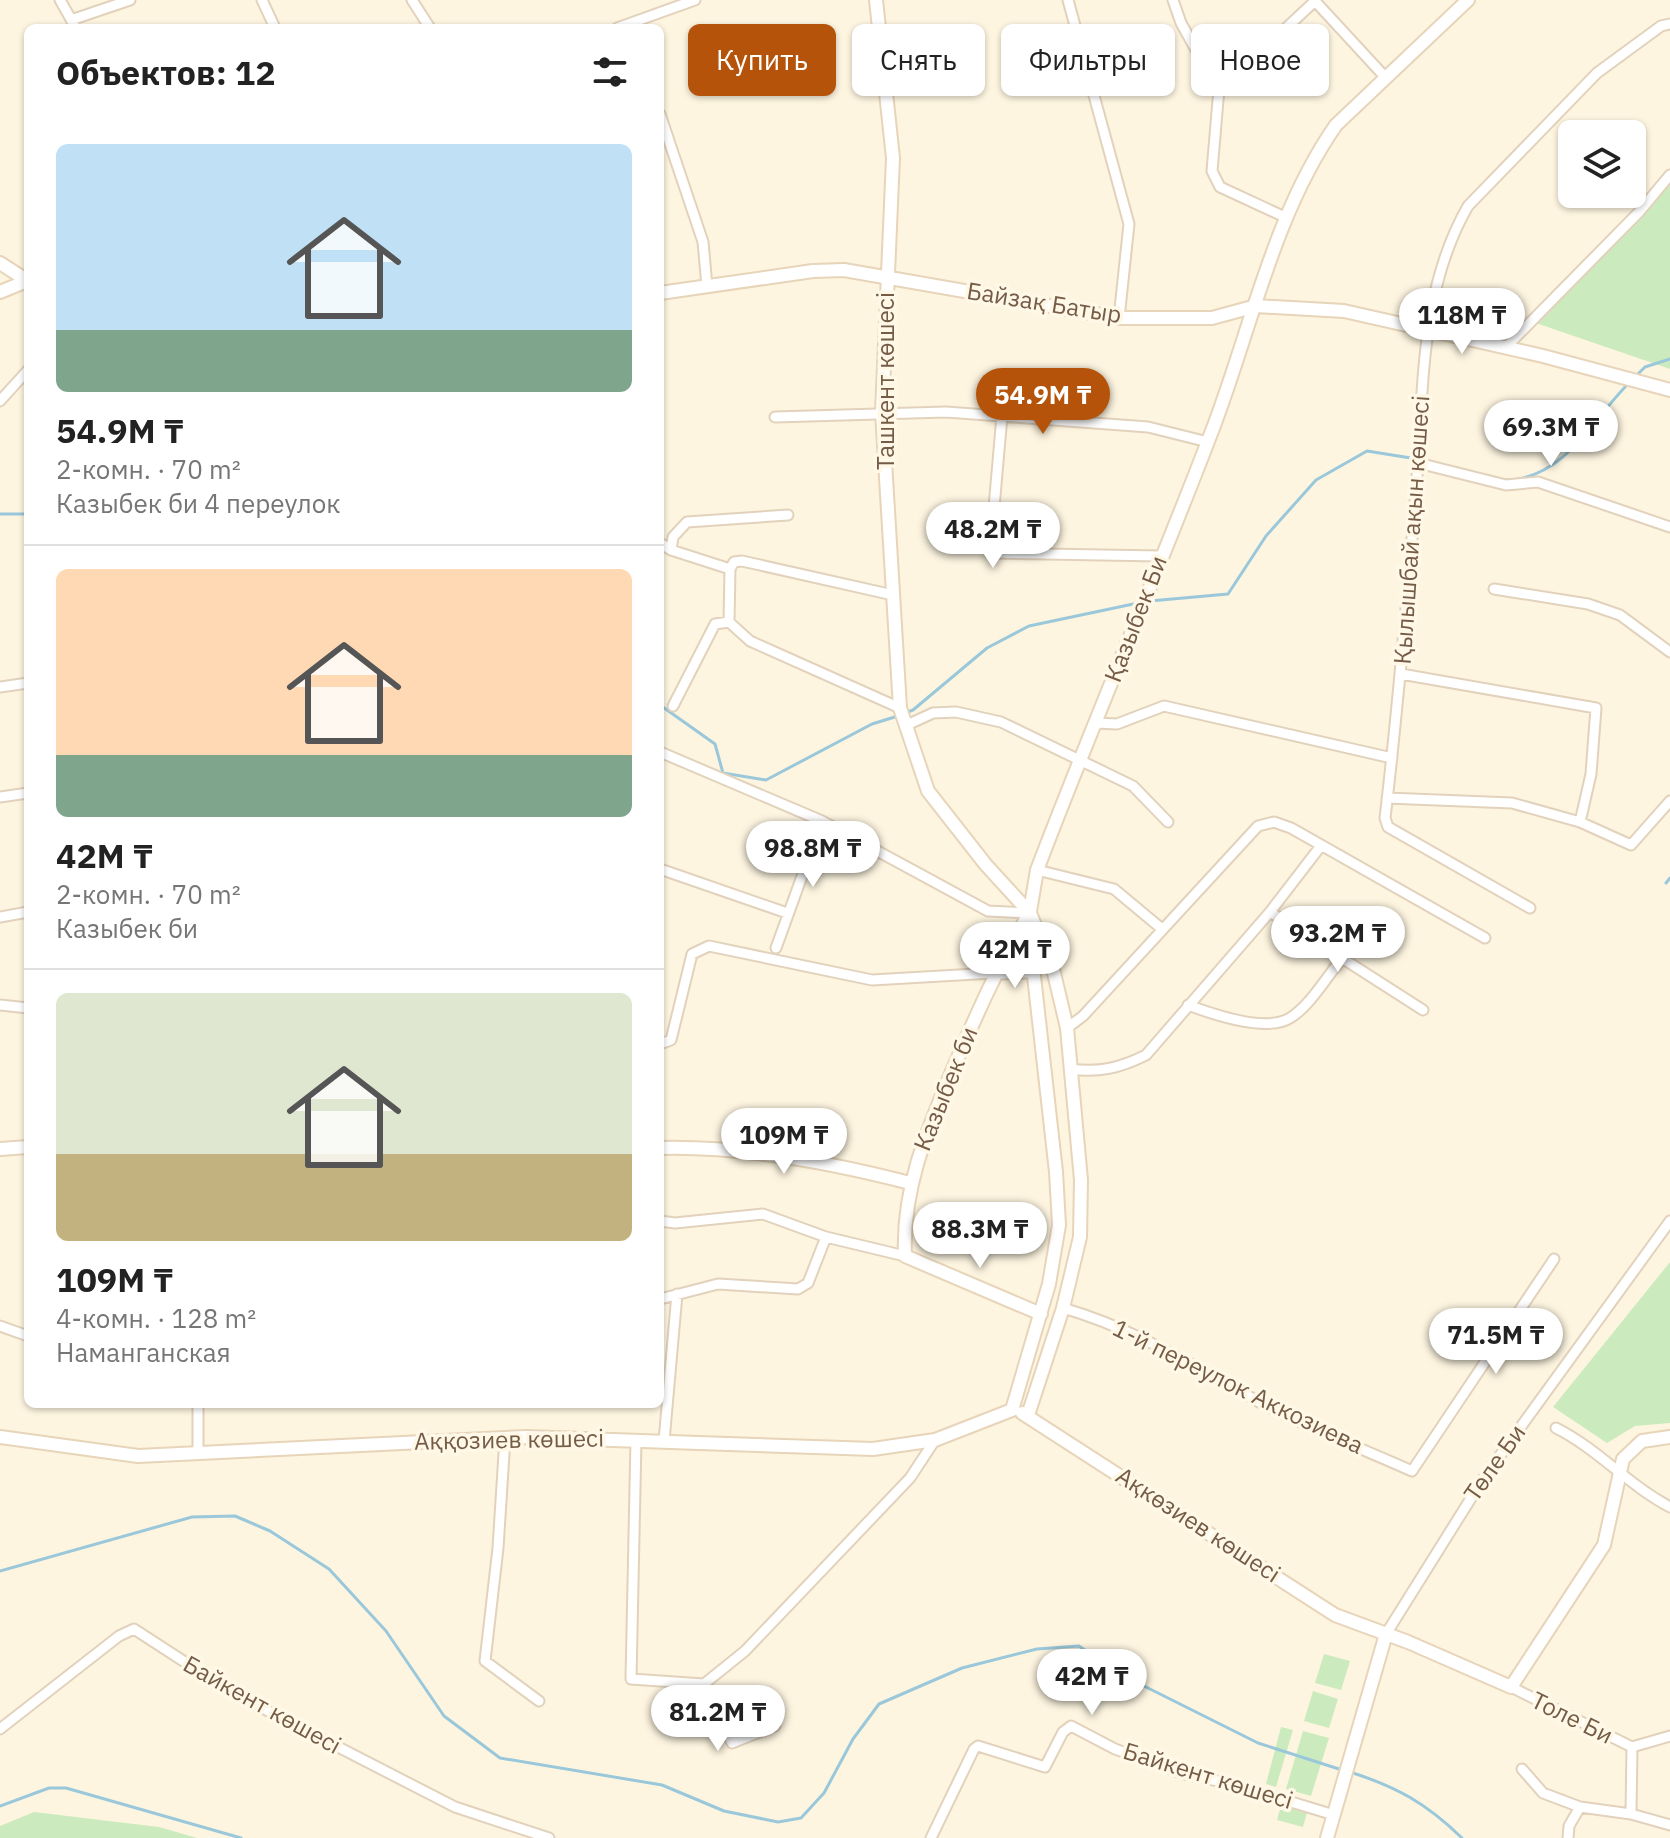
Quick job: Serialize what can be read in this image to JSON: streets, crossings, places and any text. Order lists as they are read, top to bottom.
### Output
{
  "streets": {
    "main road": [
      "Байзақ Батыр",
      "Ташкент көшесі",
      "Қазыбек Би",
      "Казыбек би",
      "Аққозиев көшесі",
      "Ақкөзиев көшесі"
    ],
    "street": [
      "Қылышбай ақын көшесі",
      "1-й переулок Аккозиева",
      "Төле Би",
      "Байкент көшесі",
      "Толе Би"
    ]
  },
  "crossings": [
    ["Байзақ Батыр", "Ташкент көшесі"],
    ["Байзақ Батыр", "Қылышбай ақын көшесі"],
    ["Байзақ Батыр", "Қазыбек Би"],
    ["Ташкент көшесі", "Қазыбек Би"],
    ["Ташкент көшесі", "Казыбек би"],
    ["Қазыбек Би", "Казыбек би"],
    ["Аққозиев көшесі", "Ақкөзиев көшесі"],
    ["Төле Би", "Ақкөзиев көшесі"],
    ["Ақкөзиев көшесі", "Толе Би"]
  ],
  "page": {
    "chip": [
      "Купить",
      "Снять",
      "Фильтры",
      "Новое"
    ],
    "heading": "Объектов: 12",
    "list": [
      {
        "name": "54.9M ₸",
        "note": "2-комн. · 70 m² · Казыбек би 4 переулок"
      },
      {
        "name": "42M ₸",
        "note": "2-комн. · 70 m² · Казыбек би"
      },
      {
        "name": "109M ₸",
        "note": "4-комн. · 128 m² · Наманганская"
      }
    ],
    "price": [
      "118M ₸",
      "54.9M ₸",
      "69.3M ₸",
      "48.2M ₸",
      "98.8M ₸",
      "93.2M ₸",
      "42M ₸",
      "109M ₸",
      "88.3M ₸",
      "71.5M ₸",
      "42M ₸",
      "81.2M ₸"
    ]
  }
}
